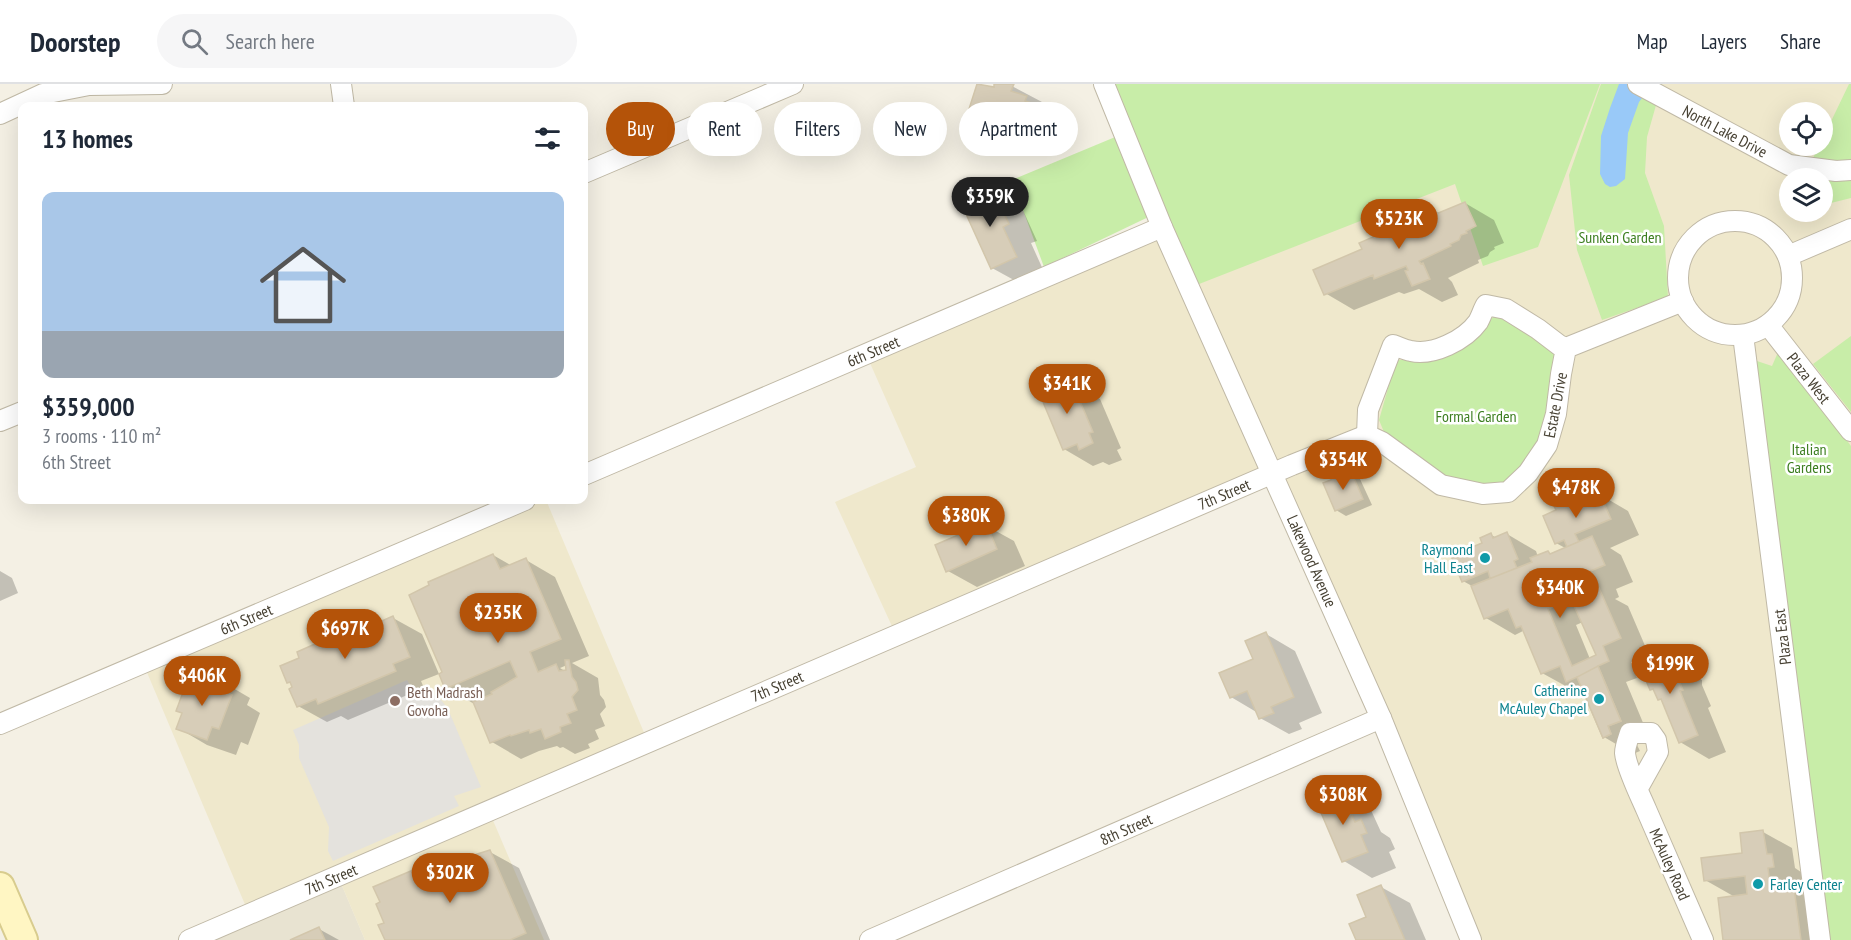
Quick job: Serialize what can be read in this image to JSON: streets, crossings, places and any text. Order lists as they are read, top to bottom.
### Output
{
  "streets": {
    "street": [
      "North Lake Drive",
      "6th Street",
      "Plaza West",
      "Estate Drive",
      "7th Street",
      "Lakewood Avenue",
      "Plaza East",
      "8th Street",
      "McAuley Road"
    ]
  },
  "crossings": [
    ["6th Street", "Lakewood Avenue"],
    ["Plaza West", "Estate Drive"],
    ["Plaza West", "Plaza East"],
    ["Estate Drive", "7th Street"],
    ["Estate Drive", "Plaza East"],
    ["7th Street", "Lakewood Avenue"],
    ["Lakewood Avenue", "8th Street"]
  ],
  "parks": ["Sunken Garden", "Formal Garden", "Italian Gardens"],
  "places": [
    "Raymond Hall East",
    "Catherine McAuley Chapel",
    "Beth Madrash Govoha",
    "Farley Center"
  ],
  "page": {
    "header": "Doorstep",
    "search": "Search here",
    "nav": ["Map", "Layers", "Share"],
    "chip": [
      "Buy",
      "Rent",
      "Filters",
      "New",
      "Apartment"
    ],
    "heading": "13 homes",
    "list": [
      {
        "name": "$359,000",
        "note": "3 rooms · 110 m² · 6th Street"
      }
    ],
    "price": [
      "$359K",
      "$523K",
      "$341K",
      "$354K",
      "$478K",
      "$380K",
      "$340K",
      "$235K",
      "$697K",
      "$199K",
      "$406K",
      "$308K",
      "$302K"
    ]
  }
}
